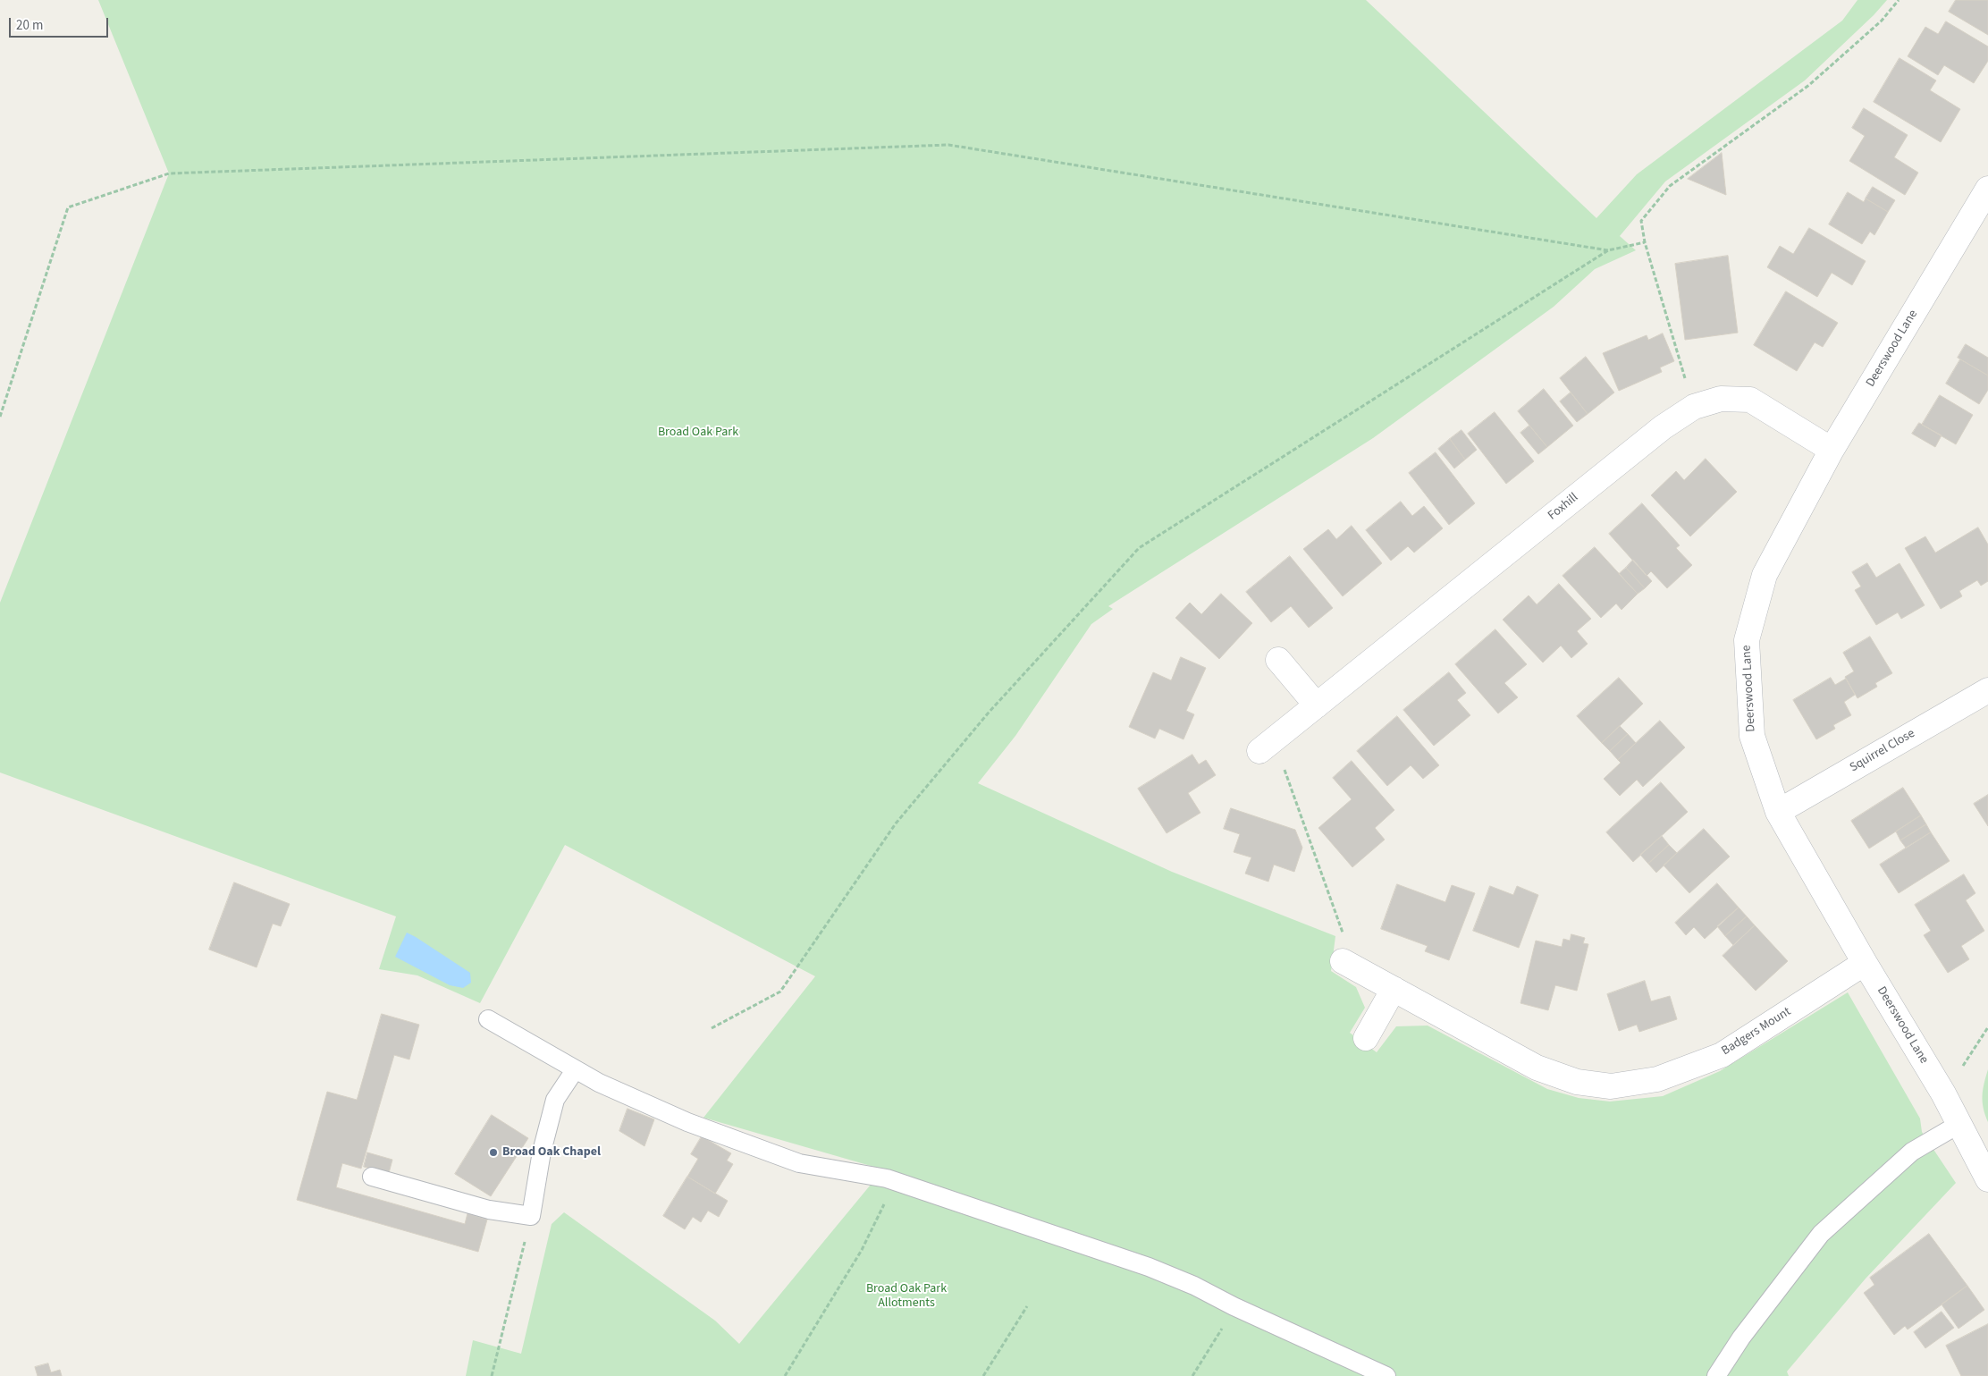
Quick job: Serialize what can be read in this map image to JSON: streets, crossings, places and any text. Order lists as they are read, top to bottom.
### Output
{
  "streets": {
    "street": [
      "Deerswood Lane",
      "Foxhill",
      "Squirrel Close",
      "Badgers Mount"
    ]
  },
  "crossings": [
    ["Deerswood Lane", "Foxhill"],
    ["Deerswood Lane", "Squirrel Close"],
    ["Deerswood Lane", "Badgers Mount"]
  ],
  "parks": ["Broad Oak Park", "Broad Oak Park Allotments"],
  "places": ["Broad Oak Chapel"],
  "scale_bar": "20 m"
}
